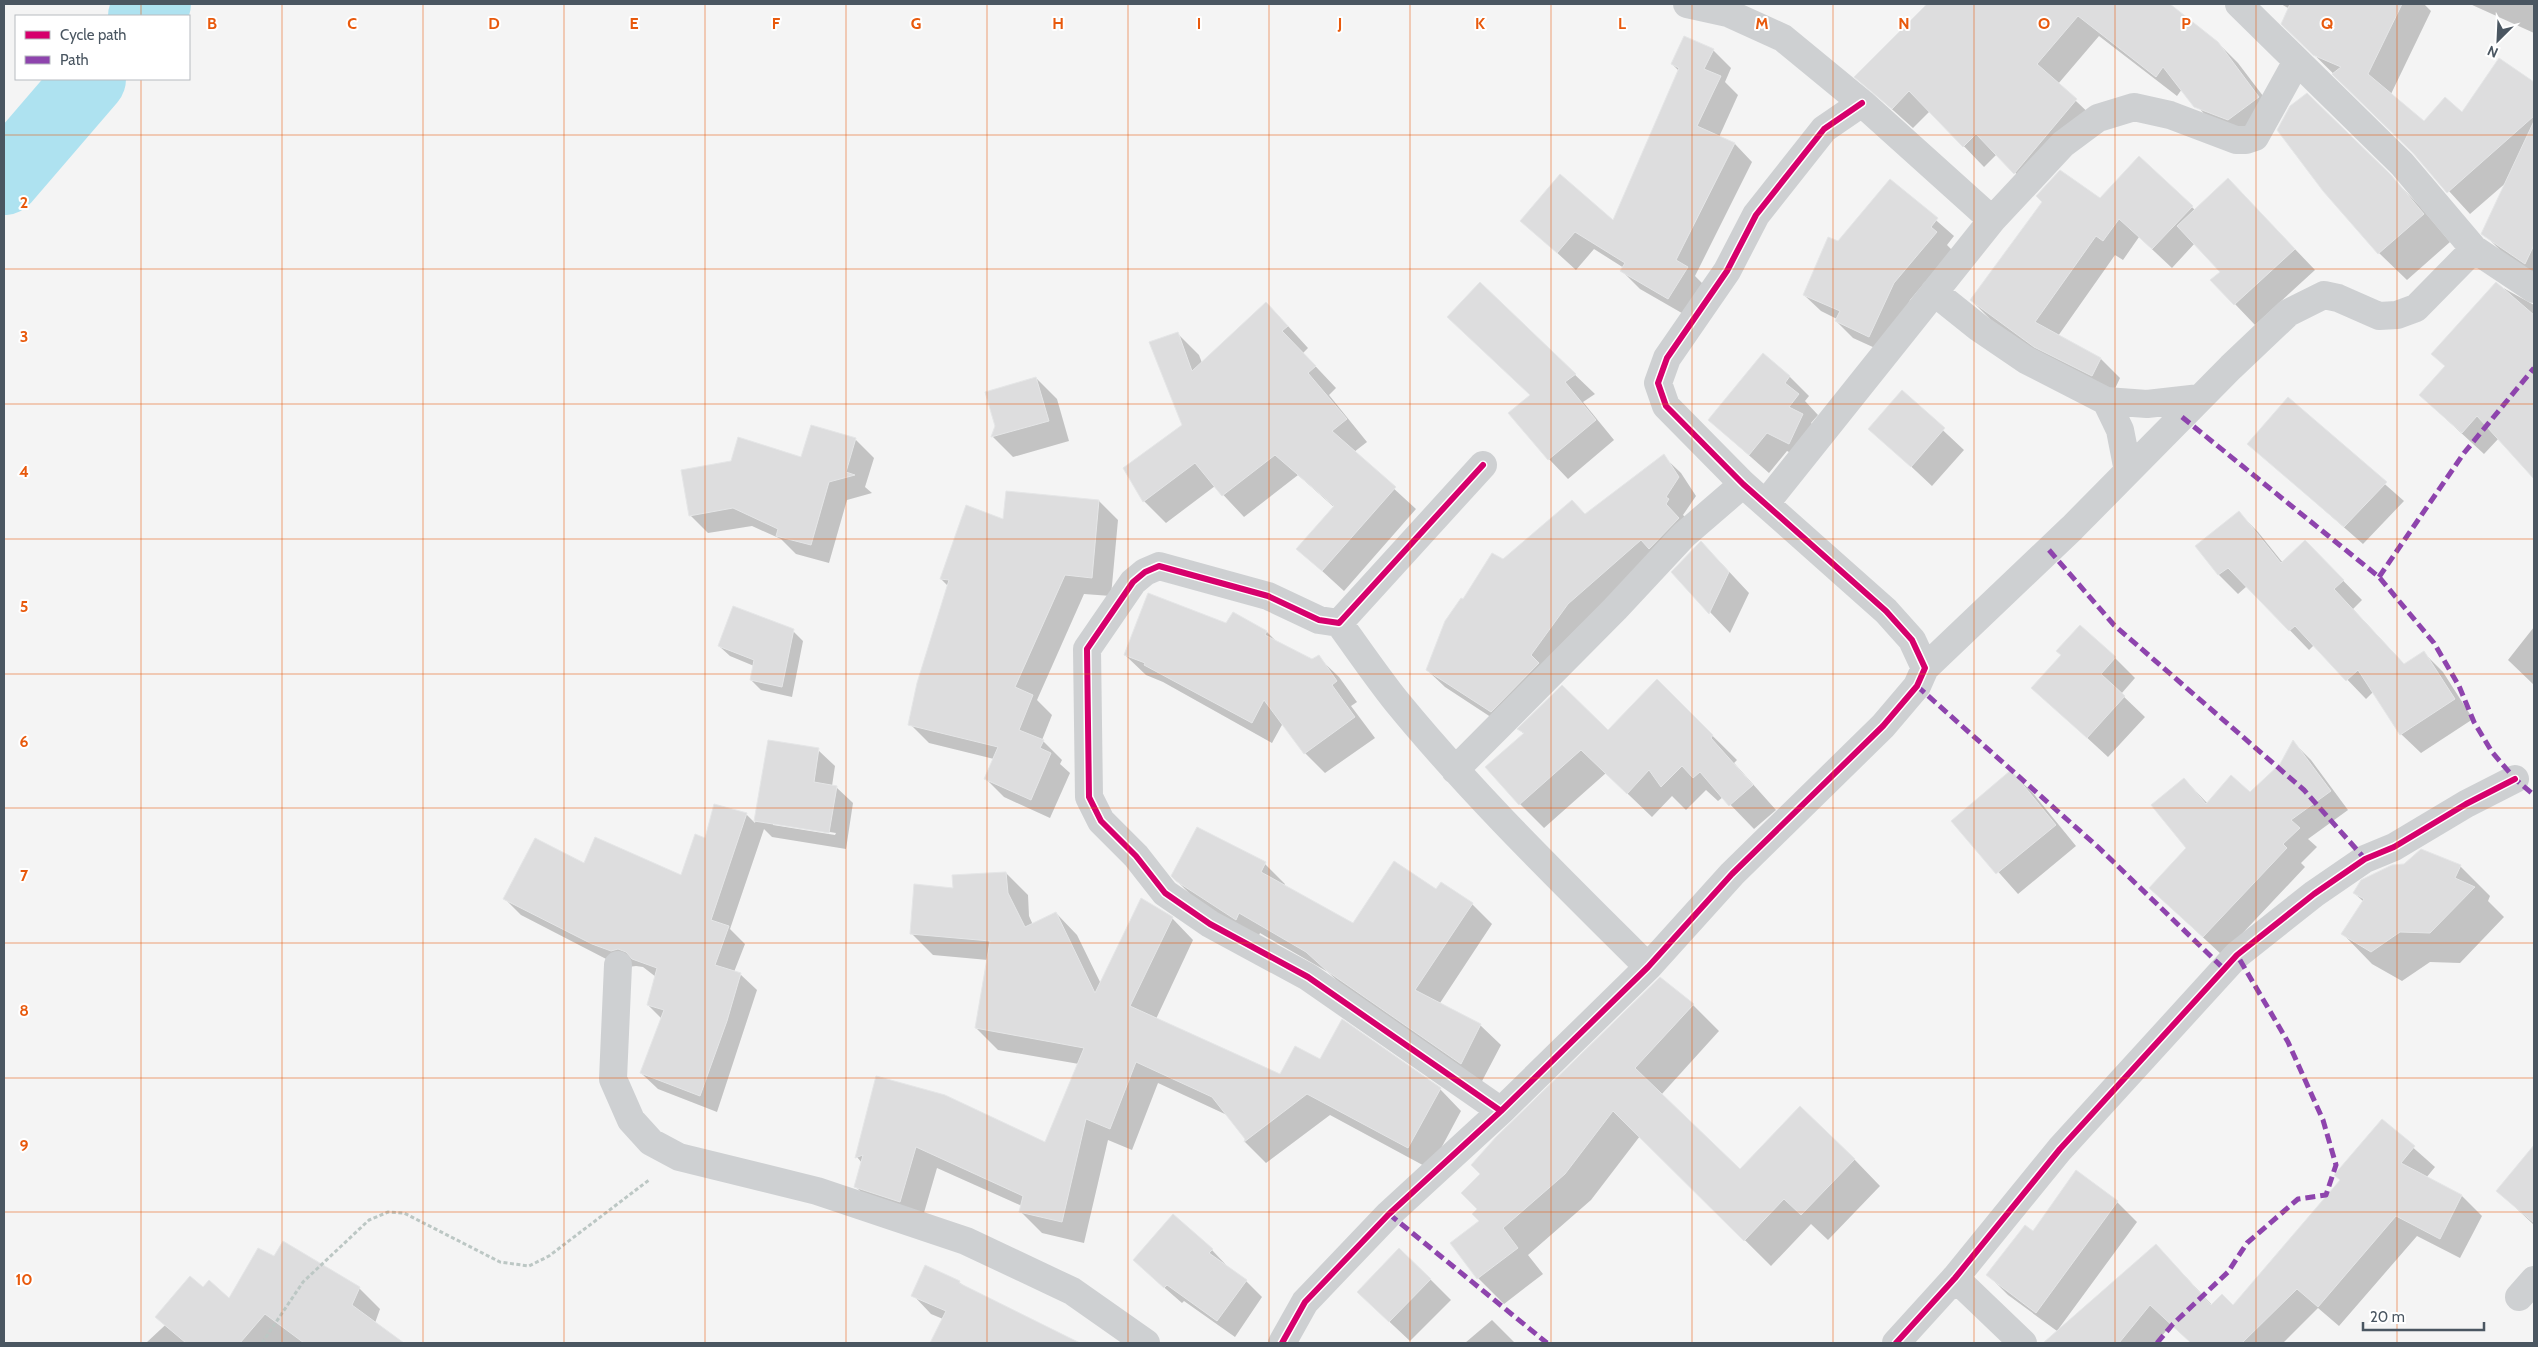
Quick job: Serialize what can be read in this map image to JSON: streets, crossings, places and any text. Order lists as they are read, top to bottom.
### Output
{
  "legend": ["Cycle path", "Path"],
  "scale_bar": "20 m",
  "north": "bottom left",
  "grid": {
    "columns": [
      "B",
      "C",
      "D",
      "E",
      "F",
      "G",
      "H",
      "I",
      "J",
      "K",
      "L",
      "M",
      "N",
      "O",
      "P",
      "Q"
    ],
    "rows": [
      "2",
      "3",
      "4",
      "5",
      "6",
      "7",
      "8",
      "9",
      "10"
    ]
  }
}
